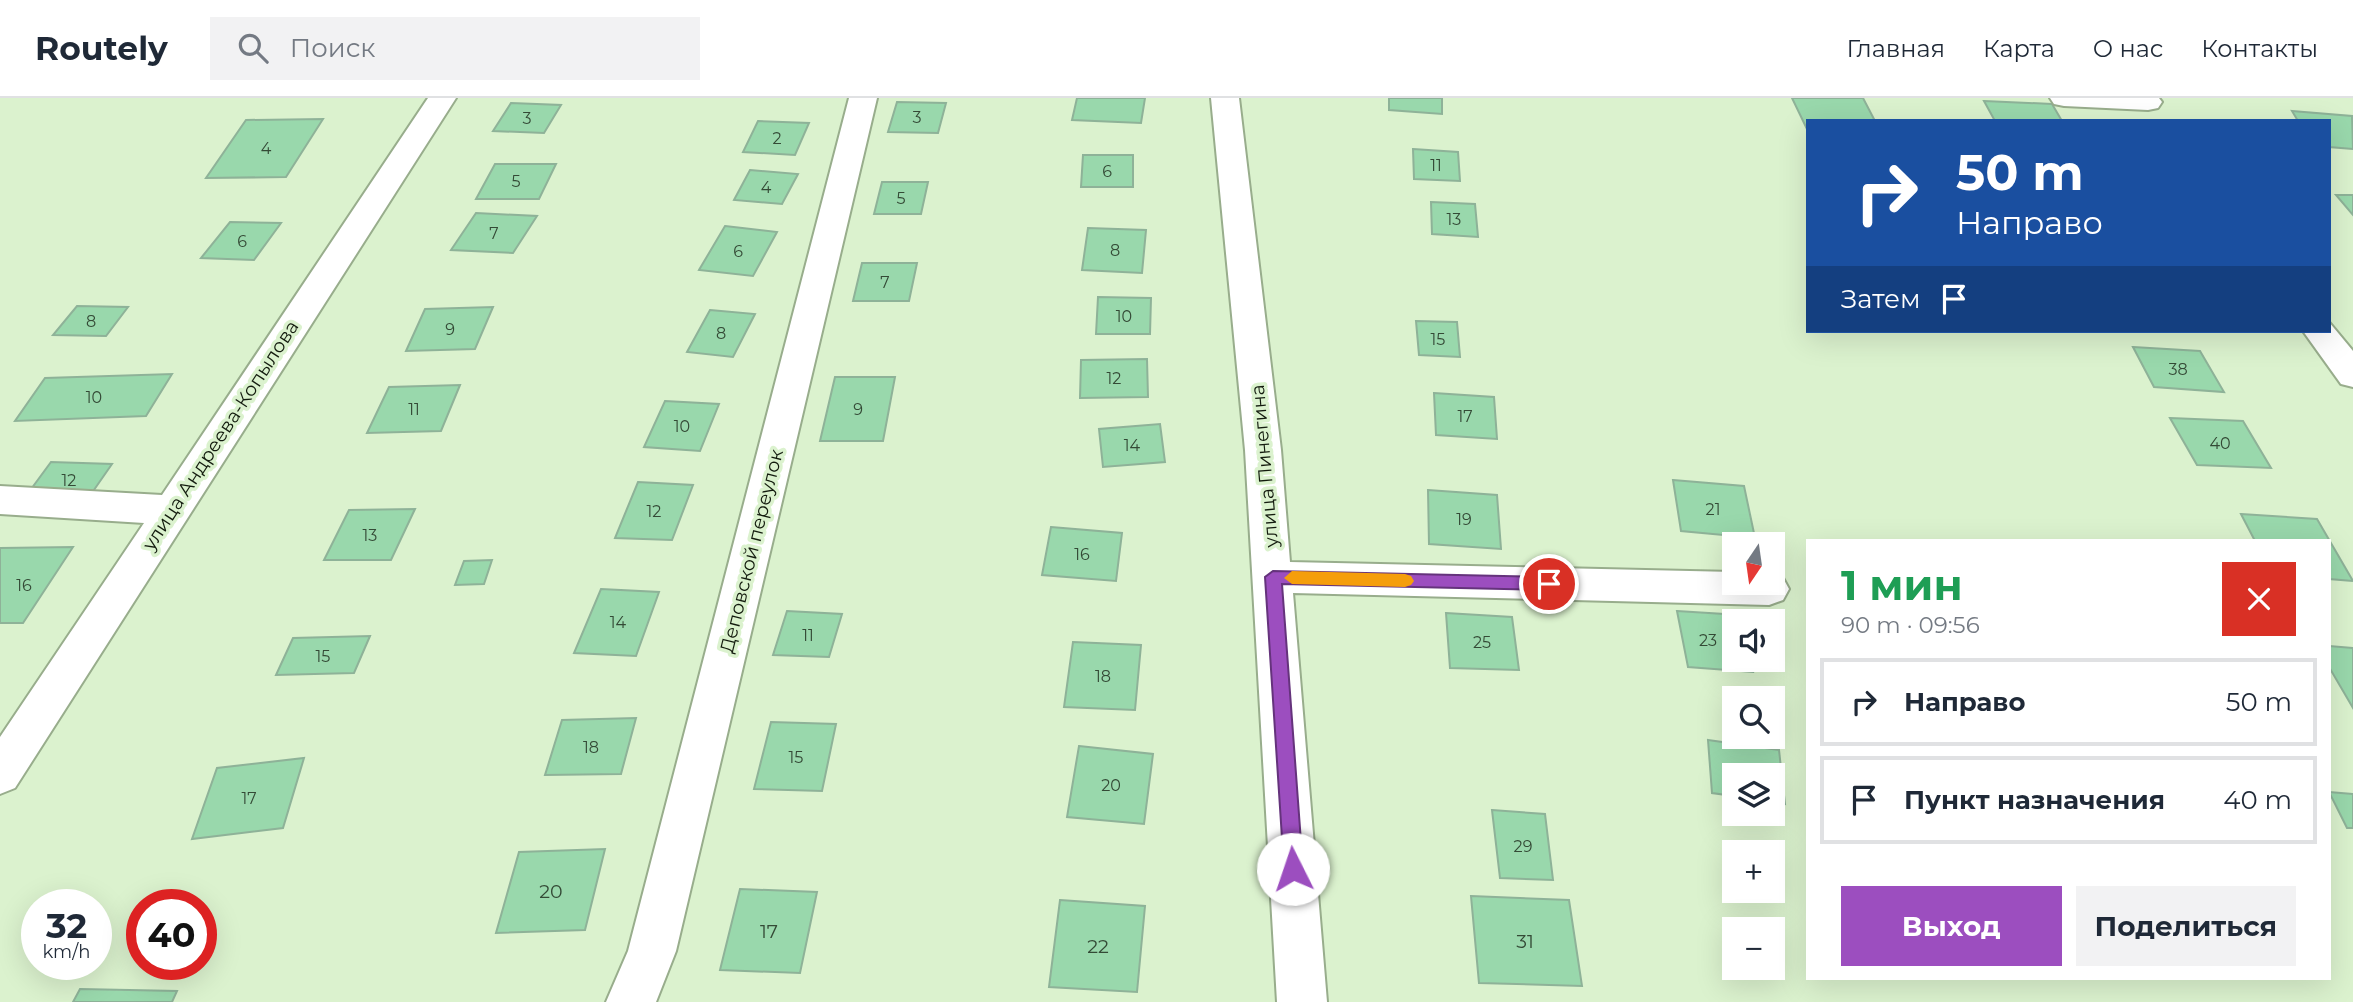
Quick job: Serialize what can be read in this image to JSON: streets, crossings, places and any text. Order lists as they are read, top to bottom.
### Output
{
  "streets": {
    "street": ["улица Андреева-Копылова", "улица Пинегина", "Деповской переулок"]
  },
  "house_numbers": [
    "3",
    "3",
    "2",
    "4",
    "11",
    "6",
    "5",
    "4",
    "5",
    "13",
    "7",
    "6",
    "8",
    "6",
    "7",
    "10",
    "8",
    "9",
    "8",
    "15",
    "38",
    "12",
    "10",
    "11",
    "9",
    "17",
    "10",
    "40",
    "14",
    "12",
    "21",
    "12",
    "19",
    "13",
    "16",
    "16",
    "14",
    "11",
    "23",
    "25",
    "15",
    "18",
    "18",
    "15",
    "20",
    "17",
    "29",
    "20",
    "17",
    "31",
    "22"
  ],
  "north": "bottom",
  "page": {
    "header": "Routely",
    "search": "Поиск",
    "nav": [
      "Главная",
      "Карта",
      "О нас",
      "Контакты"
    ],
    "turn": ["50 m", "Направо"],
    "then": "Затем",
    "map_buttons": ["+", "−"],
    "heading": ["1 мин", "90 m · 09:56"],
    "list": [
      {
        "name": "Направо",
        "value": "50 m"
      },
      {
        "name": "Пункт назначения",
        "value": "40 m"
      }
    ],
    "buttons": ["Выход", "Поделиться"],
    "speed": "32 km/h",
    "limit": "40"
  }
}
